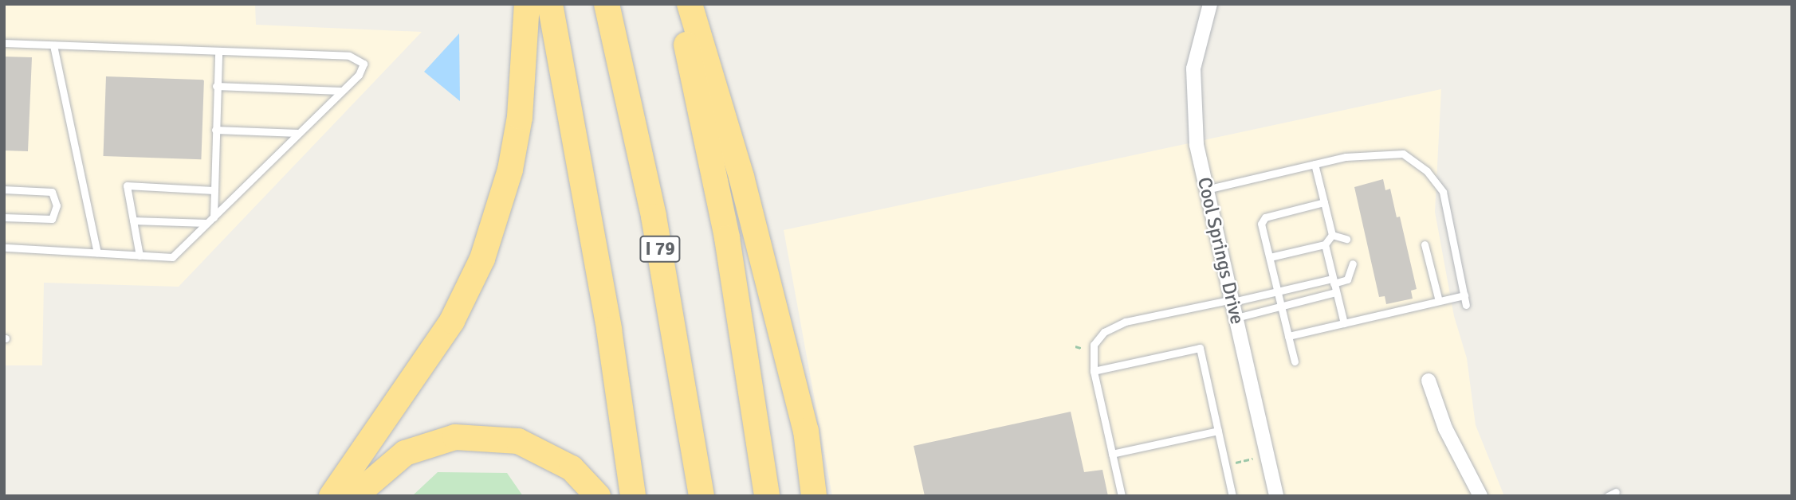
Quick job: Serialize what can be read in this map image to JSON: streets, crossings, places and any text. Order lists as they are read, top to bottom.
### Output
{
  "streets": {
    "highway": ["I 79"],
    "street": ["Cool Springs Drive"]
  }
}
